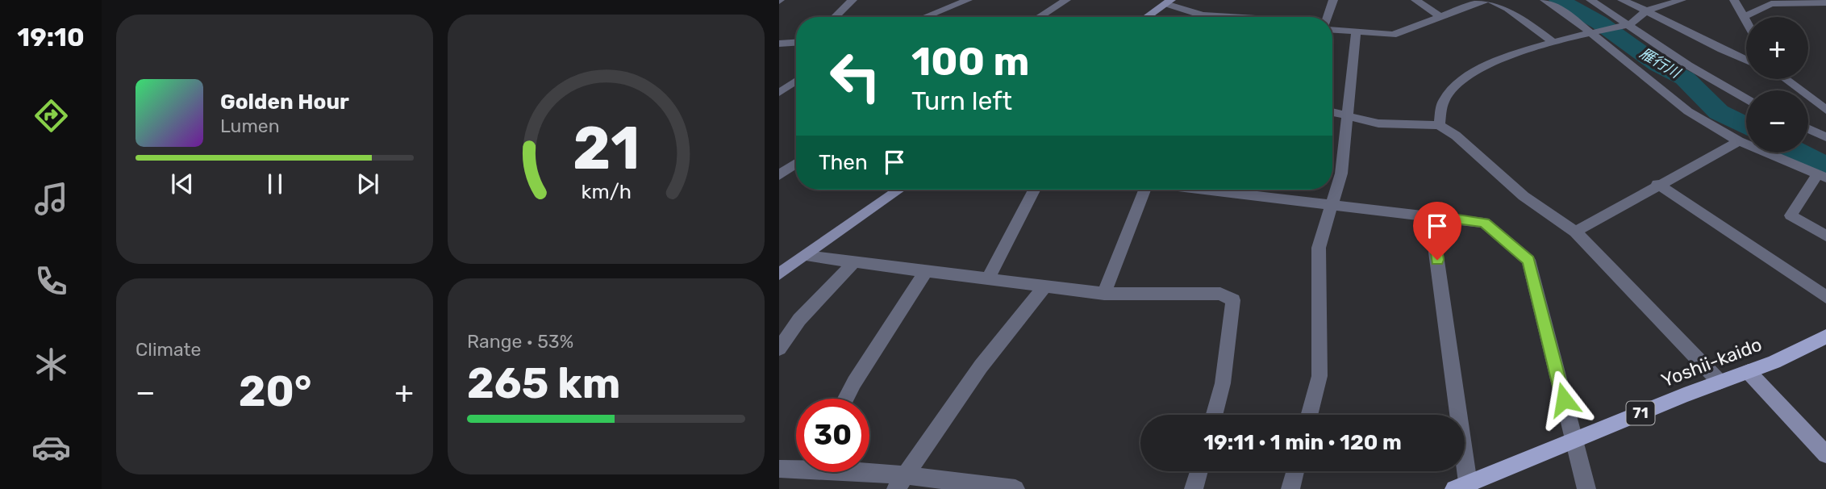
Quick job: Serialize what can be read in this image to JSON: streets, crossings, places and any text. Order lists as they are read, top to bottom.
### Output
{
  "streets": {
    "main road": ["Yoshii-kaido", "71"]
  },
  "water": ["雁行川"],
  "page": {
    "tabs": "19:10",
    "map_buttons": ["+", "−"],
    "turn": ["100 m", "Turn left"],
    "song": ["Golden Hour", "Lumen"],
    "then": "Then",
    "tile": [
      "Climate",
      ["Range · 53%", "265 km"]
    ],
    "heat": ["−", "20°", "+"],
    "limit": "30",
    "trip": "19:11 · 1 min · 120 m",
    "gauge": ["21", "km/h"]
  }
}
